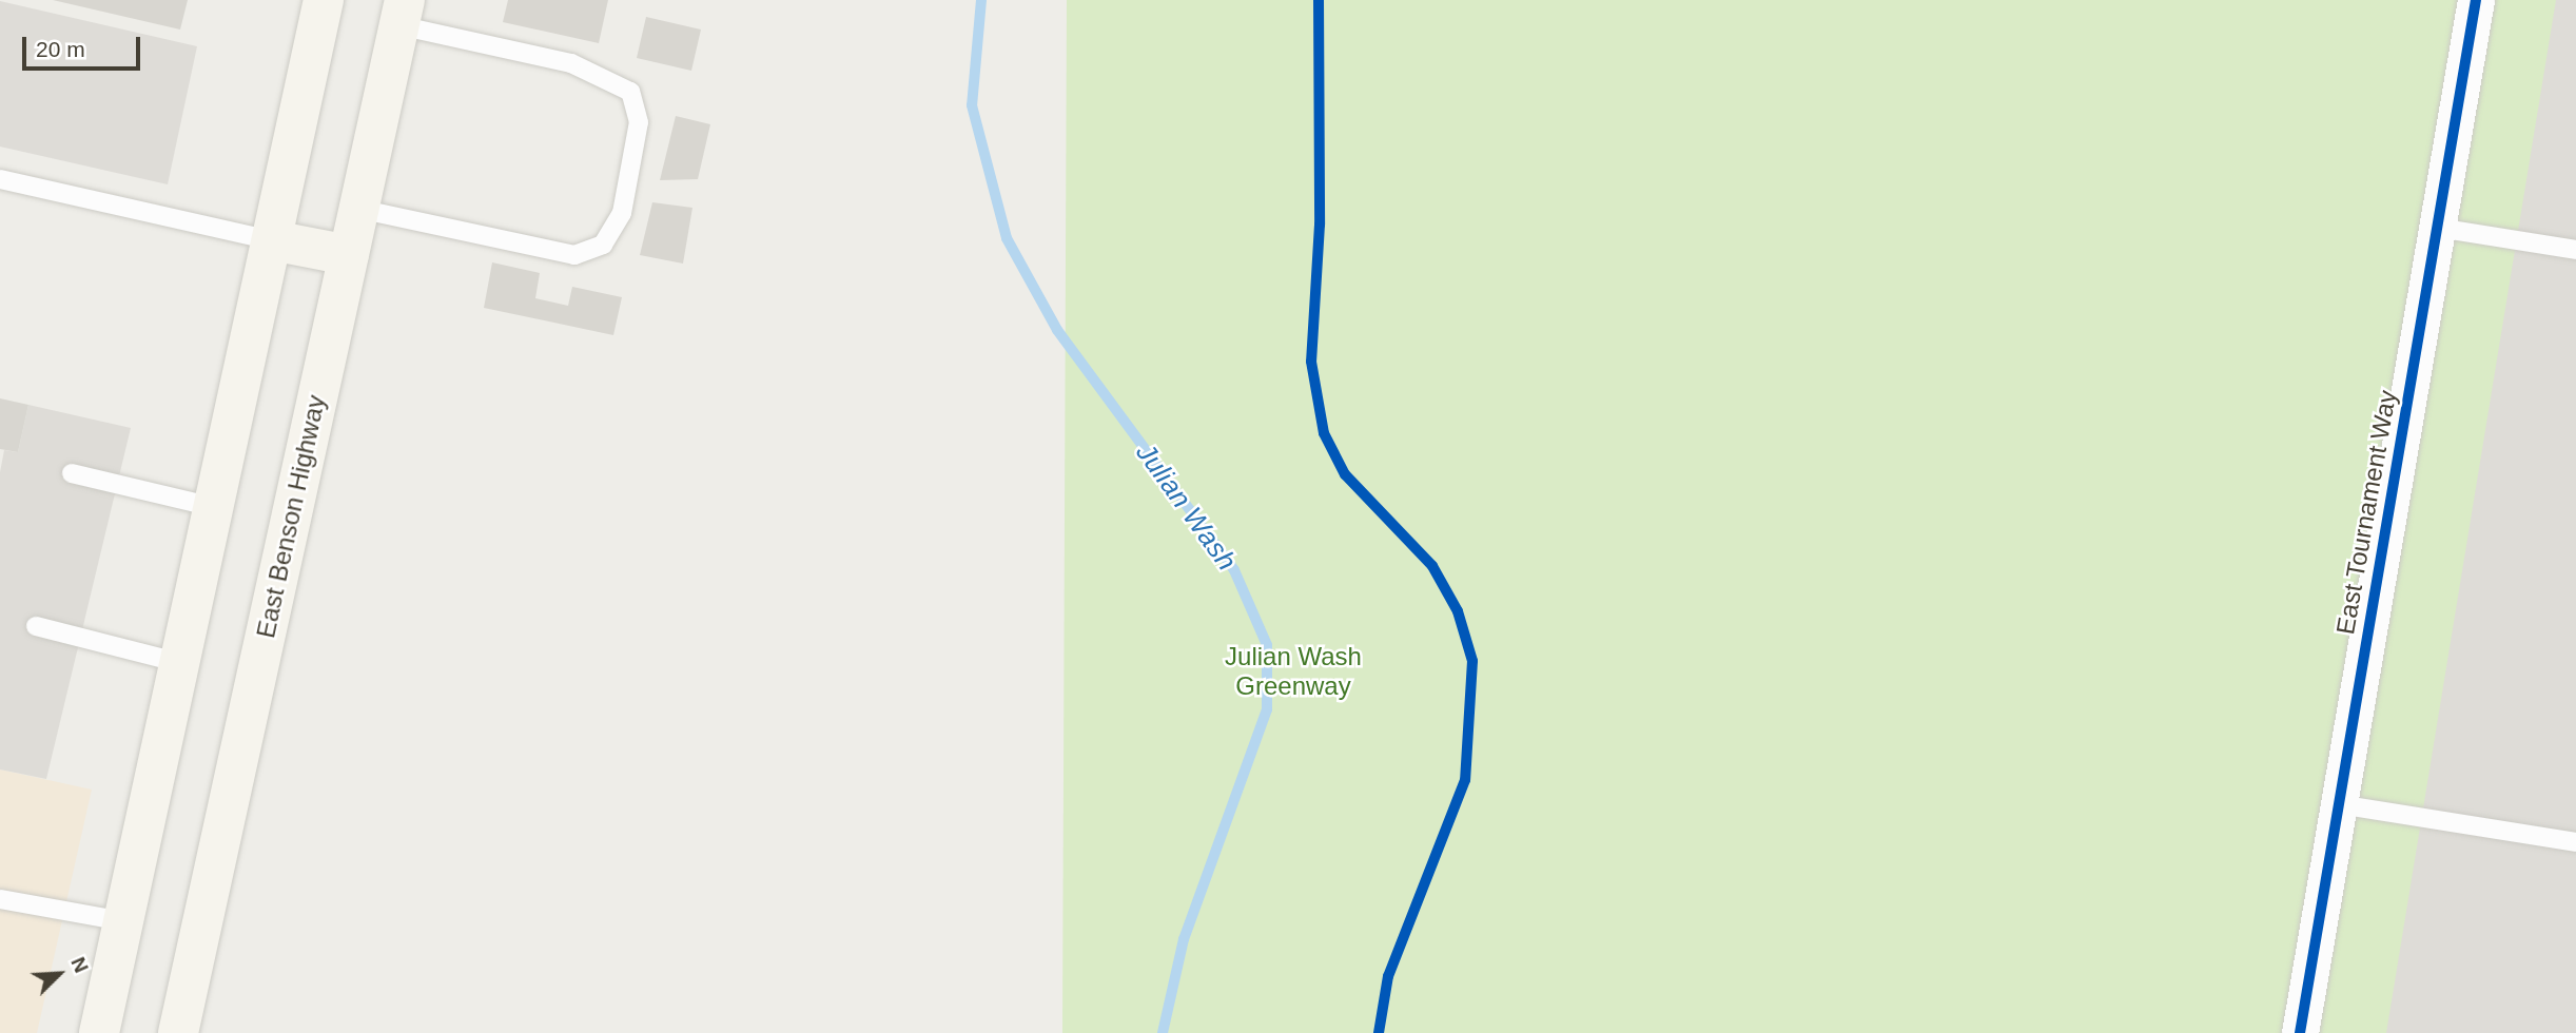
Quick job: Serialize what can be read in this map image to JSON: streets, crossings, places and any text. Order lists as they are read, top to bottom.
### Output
{
  "streets": {
    "main road": ["East Benson Highway"],
    "street": ["East Tournament Way"]
  },
  "water": ["Julian Wash"],
  "parks": ["Julian Wash Greenway"],
  "scale_bar": "20 m",
  "north": "top right"
}
